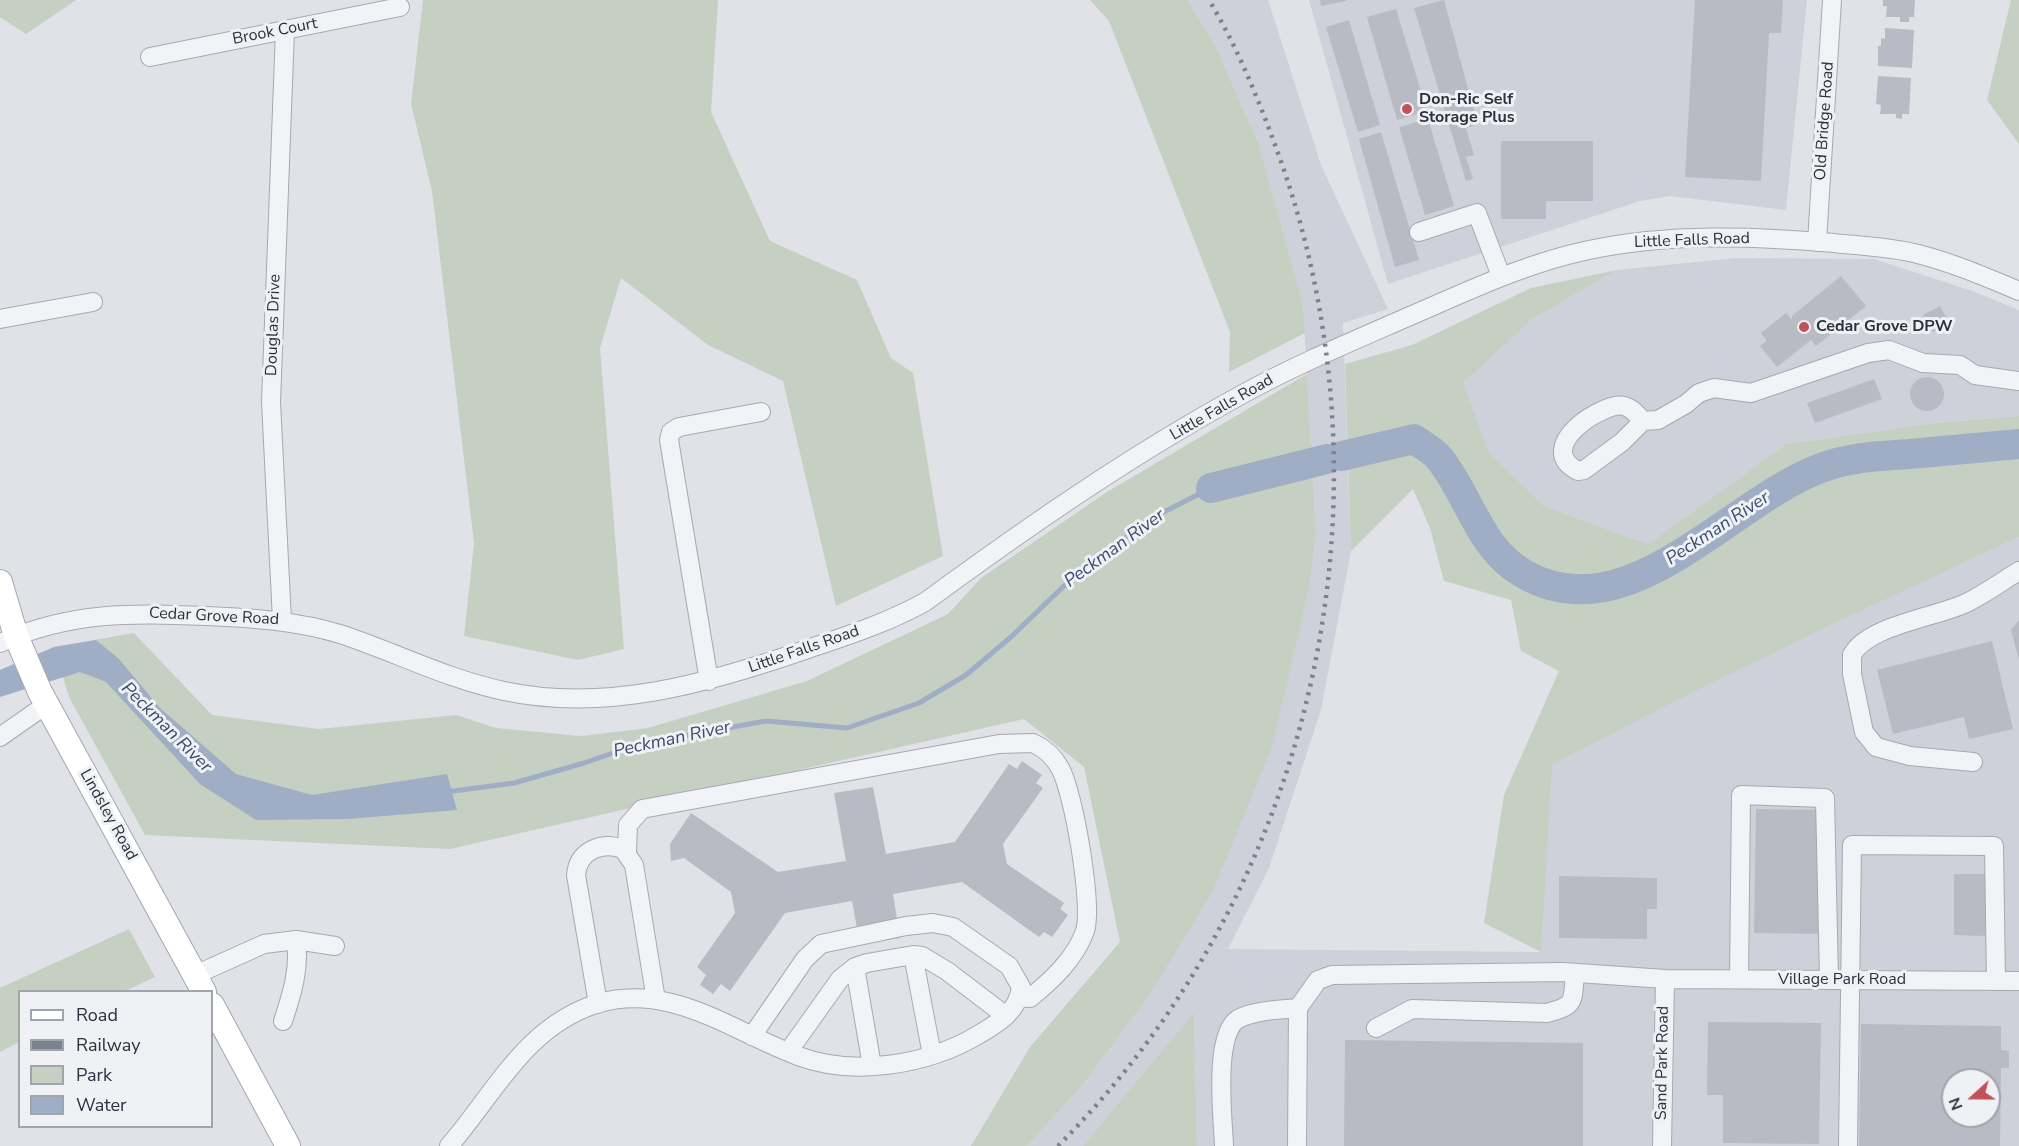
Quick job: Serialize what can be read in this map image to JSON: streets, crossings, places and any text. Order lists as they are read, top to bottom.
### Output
{
  "streets": {
    "main road": ["Lindsley Road"],
    "street": [
      "Brook Court",
      "Old Bridge Road",
      "Little Falls Road",
      "Douglas Drive",
      "Cedar Grove Road",
      "Village Park Road",
      "Sand Park Road"
    ]
  },
  "crossings": [
    ["Brook Court", "Douglas Drive"],
    ["Old Bridge Road", "Little Falls Road"],
    ["Little Falls Road", "Cedar Grove Road"],
    ["Douglas Drive", "Cedar Grove Road"],
    ["Cedar Grove Road", "Lindsley Road"],
    ["Village Park Road", "Sand Park Road"]
  ],
  "water": ["Peckman River"],
  "places": ["Don-Ric Self Storage Plus", "Cedar Grove DPW"],
  "legend": [
    "Road",
    "Railway",
    "Park",
    "Water"
  ],
  "north": "left"
}
